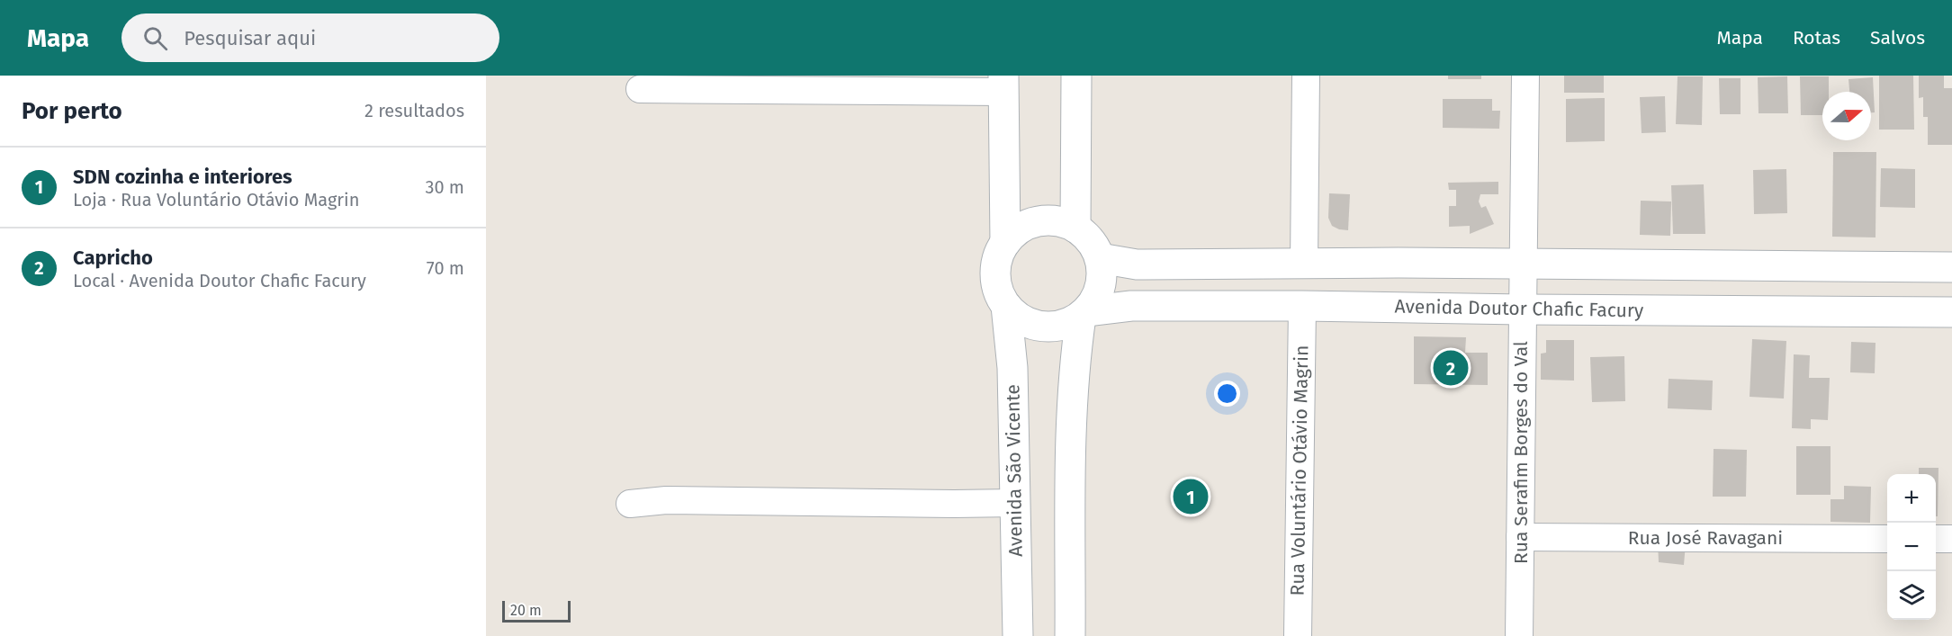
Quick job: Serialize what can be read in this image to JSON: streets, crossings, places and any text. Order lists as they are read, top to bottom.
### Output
{
  "streets": {
    "main road": ["Avenida Doutor Chafic Facury", "Avenida São Vicente"],
    "street": ["Rua Serafim Borges do Val", "Rua Voluntário Otávio Magrin", "Rua José Ravagani"]
  },
  "crossings": [
    ["Avenida Doutor Chafic Facury", "Rua Serafim Borges do Val"],
    ["Avenida Doutor Chafic Facury", "Avenida São Vicente"],
    ["Avenida Doutor Chafic Facury", "Rua Voluntário Otávio Magrin"],
    ["Rua Serafim Borges do Val", "Rua José Ravagani"]
  ],
  "scale_bar": "20 m",
  "north": "right",
  "page": {
    "header": "Mapa",
    "search": "Pesquisar aqui",
    "nav": ["Mapa", "Rotas", "Salvos"],
    "heading": ["Por perto", "2 resultados"],
    "list": [
      {
        "mark": "1",
        "name": "SDN cozinha e interiores",
        "note": "Loja · Rua Voluntário Otávio Magrin",
        "value": "30 m"
      },
      {
        "mark": "2",
        "name": "Capricho",
        "note": "Local · Avenida Doutor Chafic Facury",
        "value": "70 m"
      }
    ],
    "pins": ["2", "1"],
    "map_buttons": ["+", "−"],
    "scale": "20 m"
  }
}
